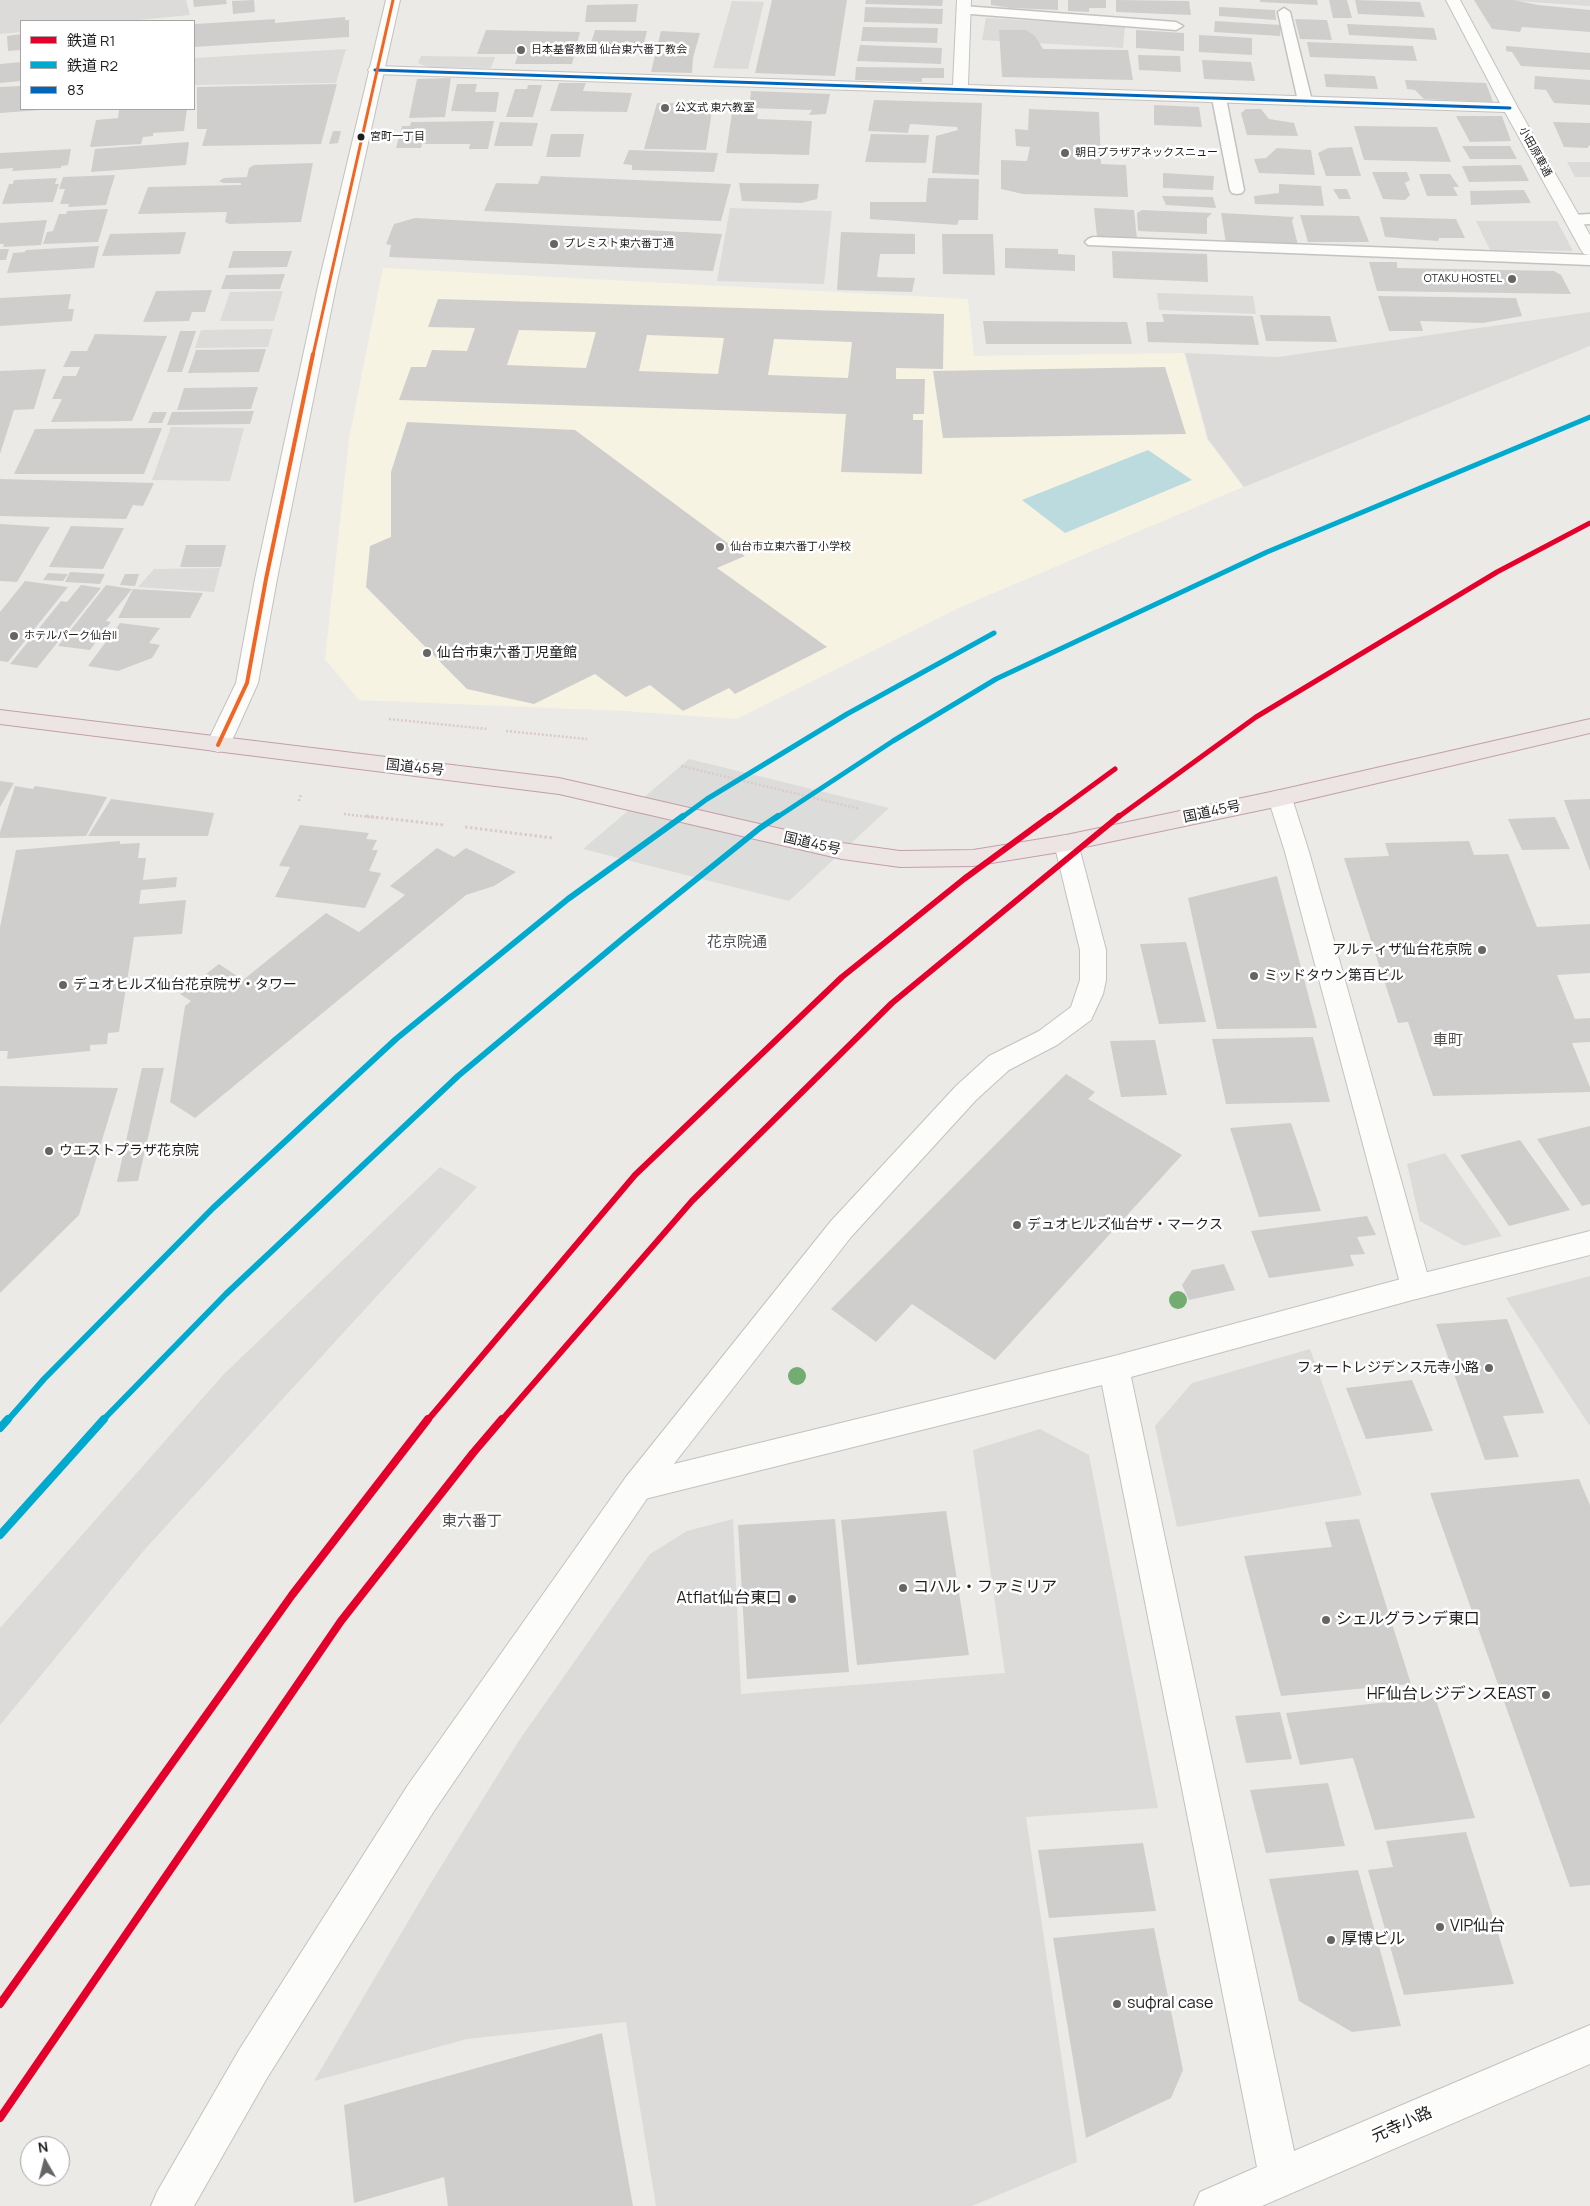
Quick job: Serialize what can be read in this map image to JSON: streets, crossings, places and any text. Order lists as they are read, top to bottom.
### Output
{
  "streets": {
    "highway": ["国道45号"],
    "street": ["小田原車通", "元寺小路"]
  },
  "districts": ["花京院通", "車町", "東六番丁"],
  "places": [
    "日本基督教団 仙台東六番丁教会",
    "公文式 東六教室",
    "宮町一丁目",
    "朝日プラザアネックスニュー",
    "プレミスト東六番丁通",
    "OTAKU HOSTEL",
    "仙台市立東六番丁小学校",
    "ホテルパーク仙台II",
    "仙台市東六番丁児童館",
    "アルティザ仙台花京院",
    "ミッドタウン第百ビル",
    "デュオヒルズ仙台花京院ザ・タワー",
    "ウエストプラザ花京院",
    "デュオヒルズ仙台ザ・マークス",
    "フォートレジデンス元寺小路",
    "コハル・ファミリア",
    "Atflat仙台東口",
    "シェルグランデ東口",
    "HF仙台レジデンスEAST",
    "VIP仙台",
    "厚博ビル",
    "suφral case"
  ],
  "lines": ["transit line 83", "rail line R2", "rail line R1"],
  "legend": ["鉄道 R1", "鉄道 R2", "83"],
  "north": "top"
}
